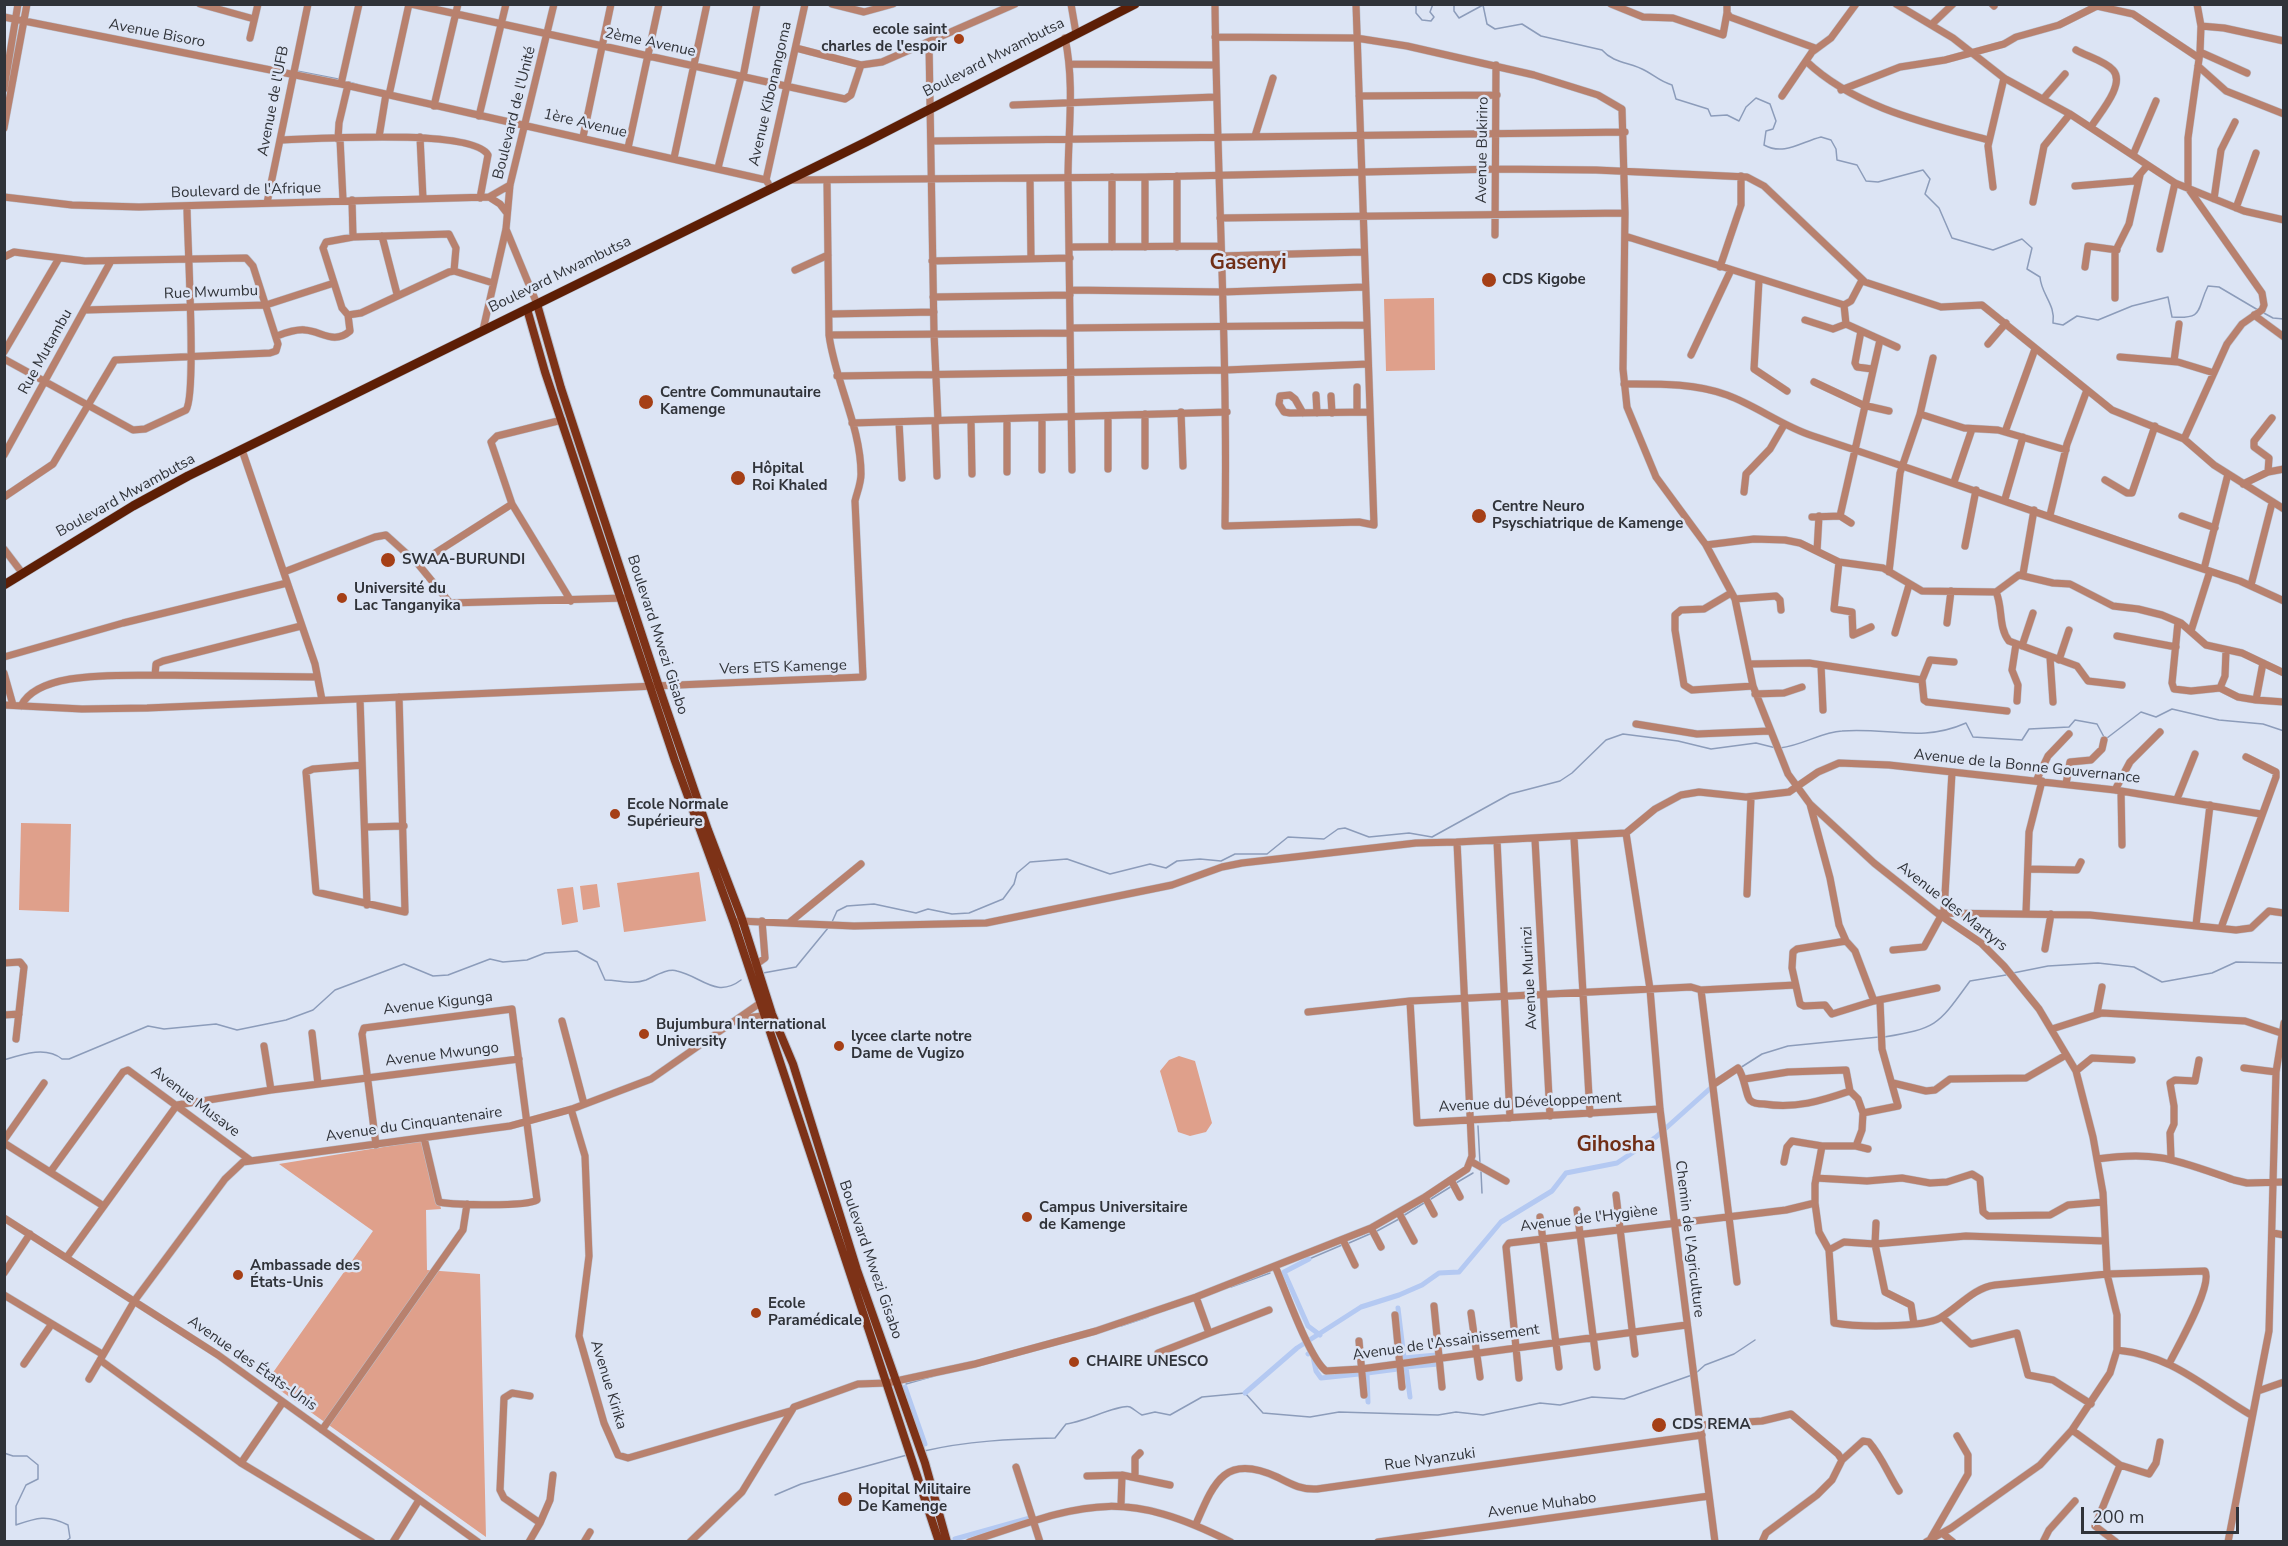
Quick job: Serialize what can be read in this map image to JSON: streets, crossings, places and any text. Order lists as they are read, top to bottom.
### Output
{
  "streets": {
    "highway": ["Boulevard Mwambutsa"],
    "main road": ["Boulevard Mwezi Gisabo"],
    "street": [
      "Avenue Bisoro",
      "2ème Avenue",
      "Avenue Kibonangoma",
      "Avenue de l'UFB",
      "Boulevard de l'Unité",
      "1ère Avenue",
      "Avenue Bukiriro",
      "Boulevard de l'Afrique",
      "Rue Mwumbu",
      "Rue Mutambu",
      "Vers ETS Kamenge",
      "Avenue de la Bonne Gouvernance",
      "Avenue des Martyrs",
      "Avenue Murinzi",
      "Avenue Kigunga",
      "Avenue Mwungo",
      "Avenue Musave",
      "Avenue du Développement",
      "Avenue du Cinquantenaire",
      "Avenue de l'Hygiène",
      "Chemin de l'Agriculture",
      "Avenue de l'Assainissement",
      "Avenue des États-Unis",
      "Avenue Kirika",
      "Rue Nyanzuki",
      "Avenue Muhabo"
    ]
  },
  "crossings": [
    ["Avenue Bisoro", "Avenue de l'UFB"],
    ["Avenue Bisoro", "1ère Avenue"],
    ["2ème Avenue", "Avenue Kibonangoma"],
    ["2ème Avenue", "Boulevard de l'Unité"],
    ["Boulevard Mwambutsa", "Avenue Kibonangoma"],
    ["Boulevard Mwambutsa", "Boulevard de l'Unité"],
    ["Boulevard Mwambutsa", "1ère Avenue"],
    ["Boulevard Mwambutsa", "Boulevard Mwezi Gisabo"],
    ["Avenue Kibonangoma", "1ère Avenue"],
    ["Avenue de l'UFB", "1ère Avenue"],
    ["Avenue de l'UFB", "Boulevard de l'Afrique"],
    ["Boulevard de l'Unité", "1ère Avenue"],
    ["Boulevard de l'Unité", "Boulevard de l'Afrique"],
    ["Boulevard de l'Unité", "Boulevard Mwezi Gisabo"],
    ["Avenue Bukiriro", "Avenue des Martyrs"],
    ["Rue Mwumbu", "Rue Mutambu"],
    ["Boulevard Mwezi Gisabo", "Vers ETS Kamenge"],
    ["Boulevard Mwezi Gisabo", "Avenue du Cinquantenaire"],
    ["Avenue de la Bonne Gouvernance", "Avenue des Martyrs"],
    ["Avenue Murinzi", "Avenue du Développement"],
    ["Avenue Kigunga", "Avenue Mwungo"],
    ["Avenue Kigunga", "Avenue du Cinquantenaire"],
    ["Avenue Mwungo", "Avenue Musave"],
    ["Avenue Musave", "Avenue du Cinquantenaire"],
    ["Avenue du Développement", "Chemin de l'Agriculture"],
    ["Avenue du Cinquantenaire", "Avenue des États-Unis"],
    ["Avenue du Cinquantenaire", "Avenue Kirika"],
    ["Avenue de l'Hygiène", "Chemin de l'Agriculture"],
    ["Avenue de l'Hygiène", "Avenue de l'Assainissement"],
    ["Chemin de l'Agriculture", "Avenue de l'Assainissement"],
    ["Chemin de l'Agriculture", "Rue Nyanzuki"],
    ["Chemin de l'Agriculture", "Avenue Muhabo"]
  ],
  "districts": ["Gasenyi", "Gihosha"],
  "places": [
    "ecole saint charles de l'espoir",
    "CDS Kigobe",
    "Centre Communautaire Kamenge",
    "Hôpital Roi Khaled",
    "Centre Neuro Psyschiatrique de Kamenge",
    "SWAA-BURUNDI",
    "Université du Lac Tanganyika",
    "Ecole Normale Supérieure",
    "Bujumbura International University",
    "lycee clarte notre Dame de Vugizo",
    "Campus Universitaire de Kamenge",
    "Ambassade des États-Unis",
    "Ecole Paramédicale",
    "CHAIRE UNESCO",
    "CDS REMA",
    "Hopital Militaire De Kamenge"
  ],
  "scale_bar": "200 m"
}
